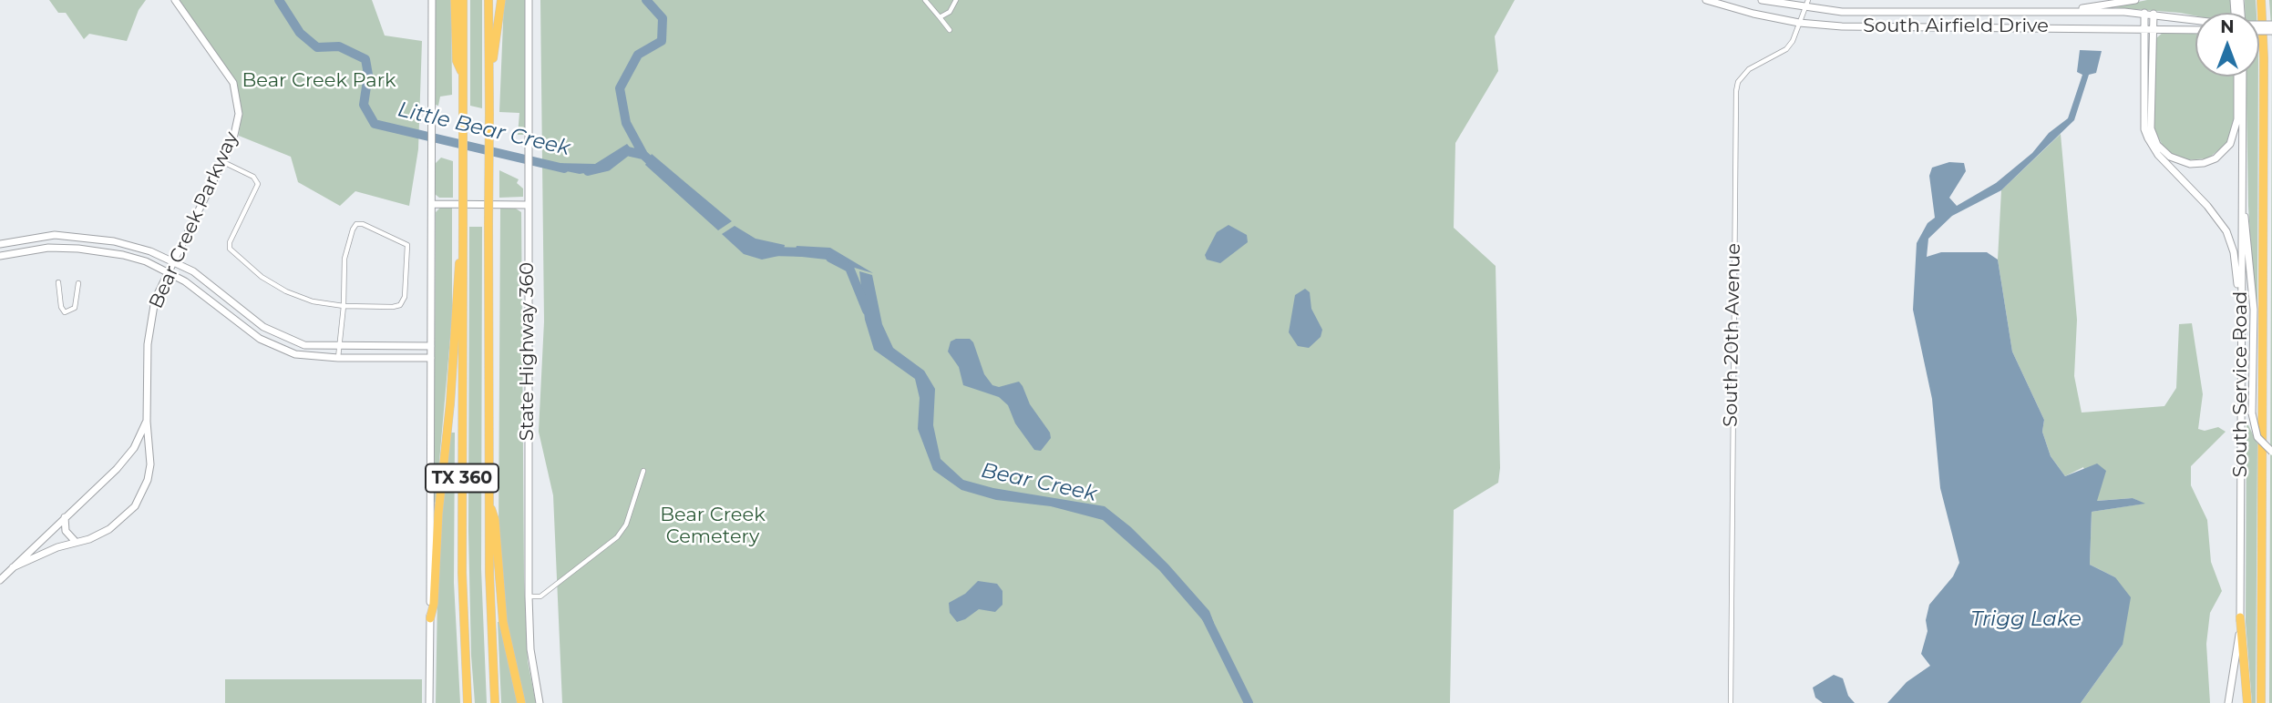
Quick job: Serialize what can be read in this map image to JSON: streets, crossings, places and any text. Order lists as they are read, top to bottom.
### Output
{
  "streets": {
    "highway": ["TX 360"],
    "main road": [
      "South Airfield Drive",
      "Bear Creek Parkway",
      "State Highway 360",
      "South Service Road"
    ],
    "street": ["South 20th Avenue"]
  },
  "crossings": [
    ["South Airfield Drive", "South 20th Avenue"]
  ],
  "water": ["Little Bear Creek", "Bear Creek", "Trigg Lake"],
  "parks": ["Bear Creek Park", "Bear Creek Cemetery"],
  "north": "top"
}
